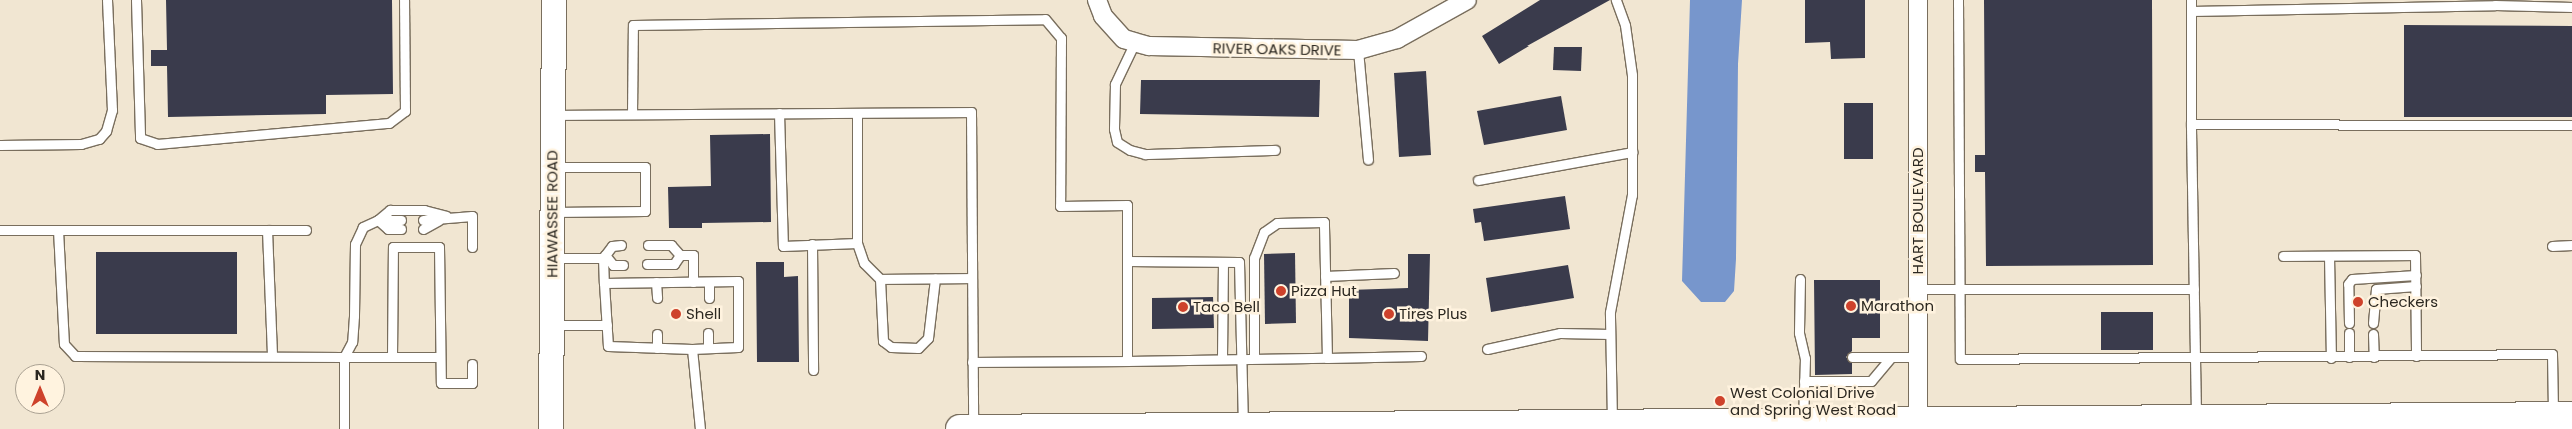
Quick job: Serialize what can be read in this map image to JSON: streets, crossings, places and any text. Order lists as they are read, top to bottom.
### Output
{
  "streets": {
    "main road": ["HIAWASSEE ROAD"],
    "street": ["RIVER OAKS DRIVE", "HART BOULEVARD"]
  },
  "places": [
    "Pizza Hut",
    "Checkers",
    "Marathon",
    "Taco Bell",
    "Shell",
    "Tires Plus",
    "West Colonial Drive and Spring West Road"
  ],
  "north": "top"
}
